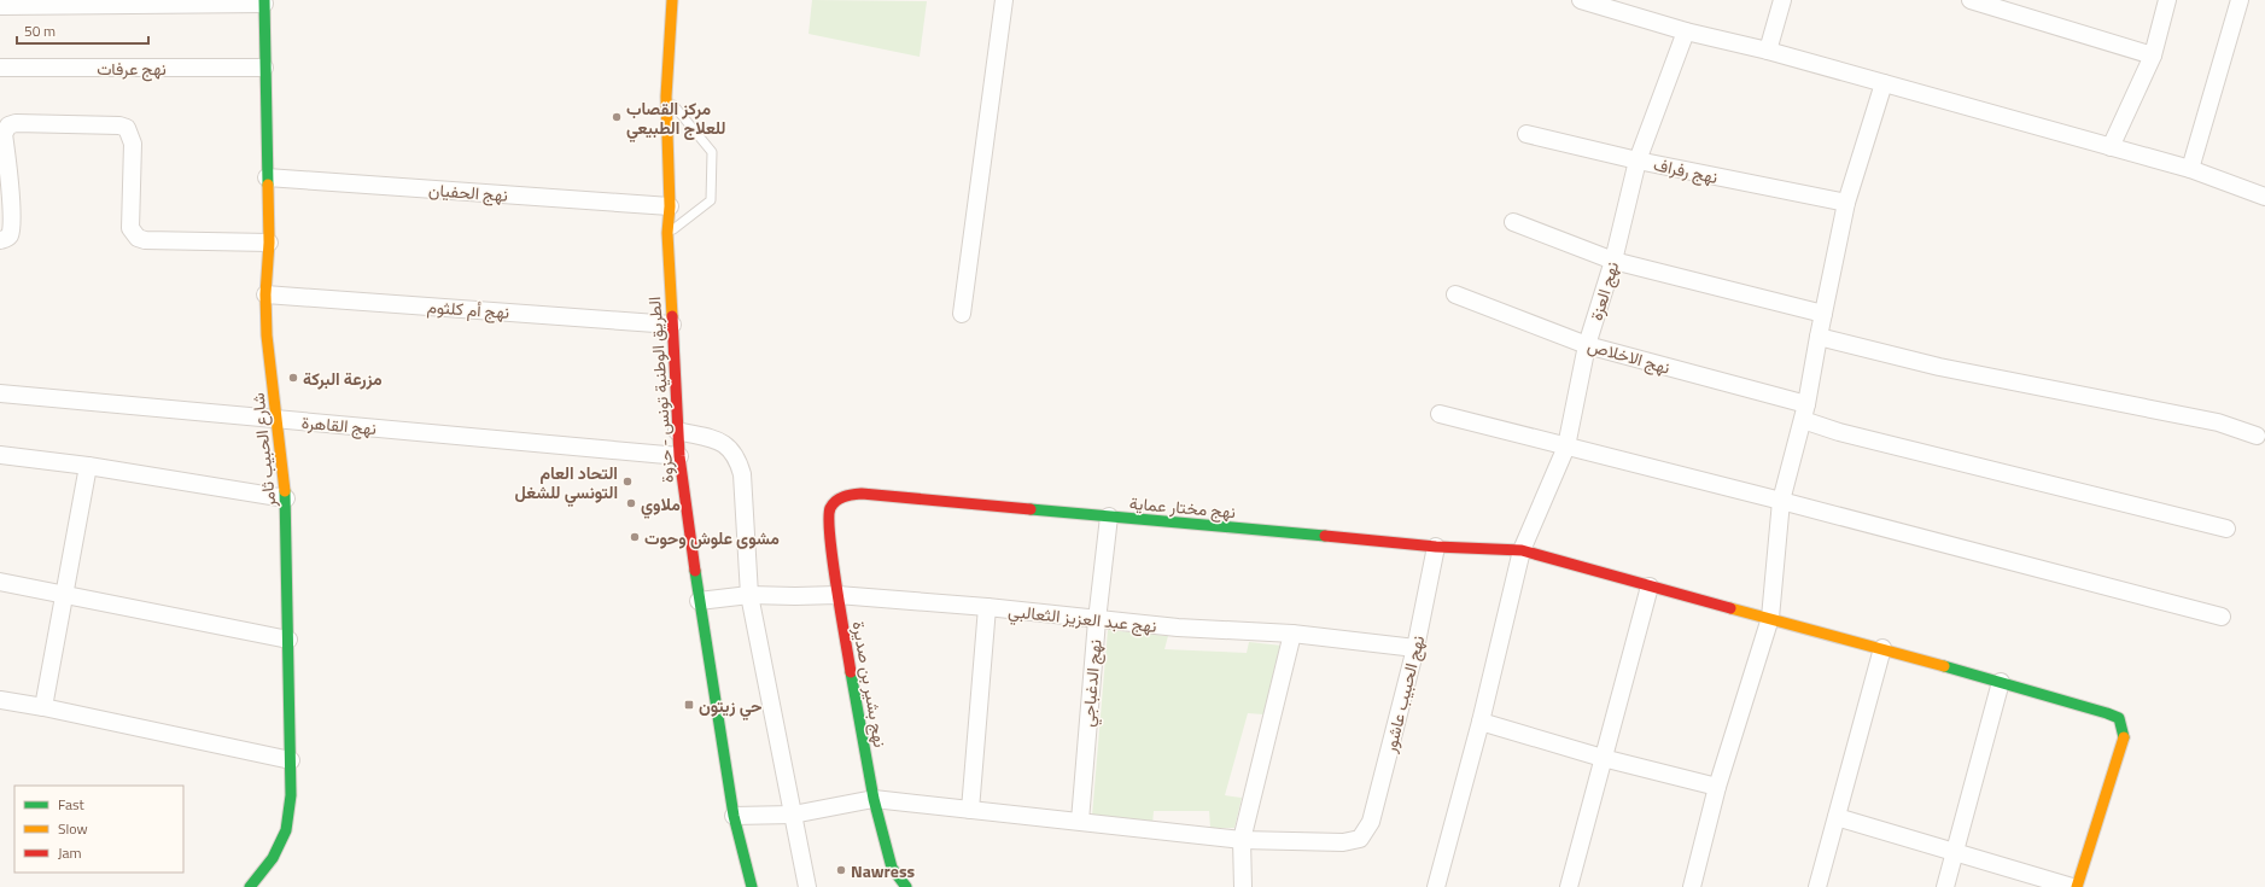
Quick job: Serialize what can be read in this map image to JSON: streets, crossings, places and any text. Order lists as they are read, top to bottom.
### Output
{
  "streets": {
    "street": [
      "نهج عرفات",
      "نهج رفراف",
      "نهج الحفيان",
      "نهج العزة",
      "نهج أم كلثوم",
      "نهج الاخلاص",
      "الطريق الوطنية تونس - حزوة",
      "نهج القاهرة",
      "شارع الحبيب ثامر",
      "نهج مختار عماية",
      "نهج عبد العزيز الثعالبي",
      "نهج الدغباجي",
      "نهج بشير بن صديرة",
      "نهج الحبيب عاشور"
    ]
  },
  "crossings": [
    ["نهج عرفات", "شارع الحبيب ثامر"],
    ["نهج رفراف", "نهج العزة"],
    ["نهج الحفيان", "الطريق الوطنية تونس - حزوة"],
    ["نهج الحفيان", "شارع الحبيب ثامر"],
    ["نهج العزة", "نهج الاخلاص"],
    ["نهج العزة", "نهج مختار عماية"],
    ["نهج أم كلثوم", "الطريق الوطنية تونس - حزوة"],
    ["نهج أم كلثوم", "شارع الحبيب ثامر"],
    ["الطريق الوطنية تونس - حزوة", "نهج القاهرة"],
    ["الطريق الوطنية تونس - حزوة", "نهج عبد العزيز الثعالبي"],
    ["نهج القاهرة", "شارع الحبيب ثامر"],
    ["نهج مختار عماية", "نهج الدغباجي"],
    ["نهج مختار عماية", "نهج بشير بن صديرة"],
    ["نهج مختار عماية", "نهج الحبيب عاشور"],
    ["نهج عبد العزيز الثعالبي", "نهج الدغباجي"],
    ["نهج عبد العزيز الثعالبي", "نهج بشير بن صديرة"],
    ["نهج عبد العزيز الثعالبي", "نهج الحبيب عاشور"]
  ],
  "places": {
    "other": [
      "مركز القصاب للعلاج الطبيعي",
      "مزرعة البركة",
      "التحاد العام التونسي للشغل",
      "ملاوي",
      "مشوى علوش وحوت",
      "Nawress"
    ],
    "transit": ["حي زيتون"]
  },
  "legend": ["Fast", "Slow", "Jam"],
  "scale_bar": "50 m"
}
